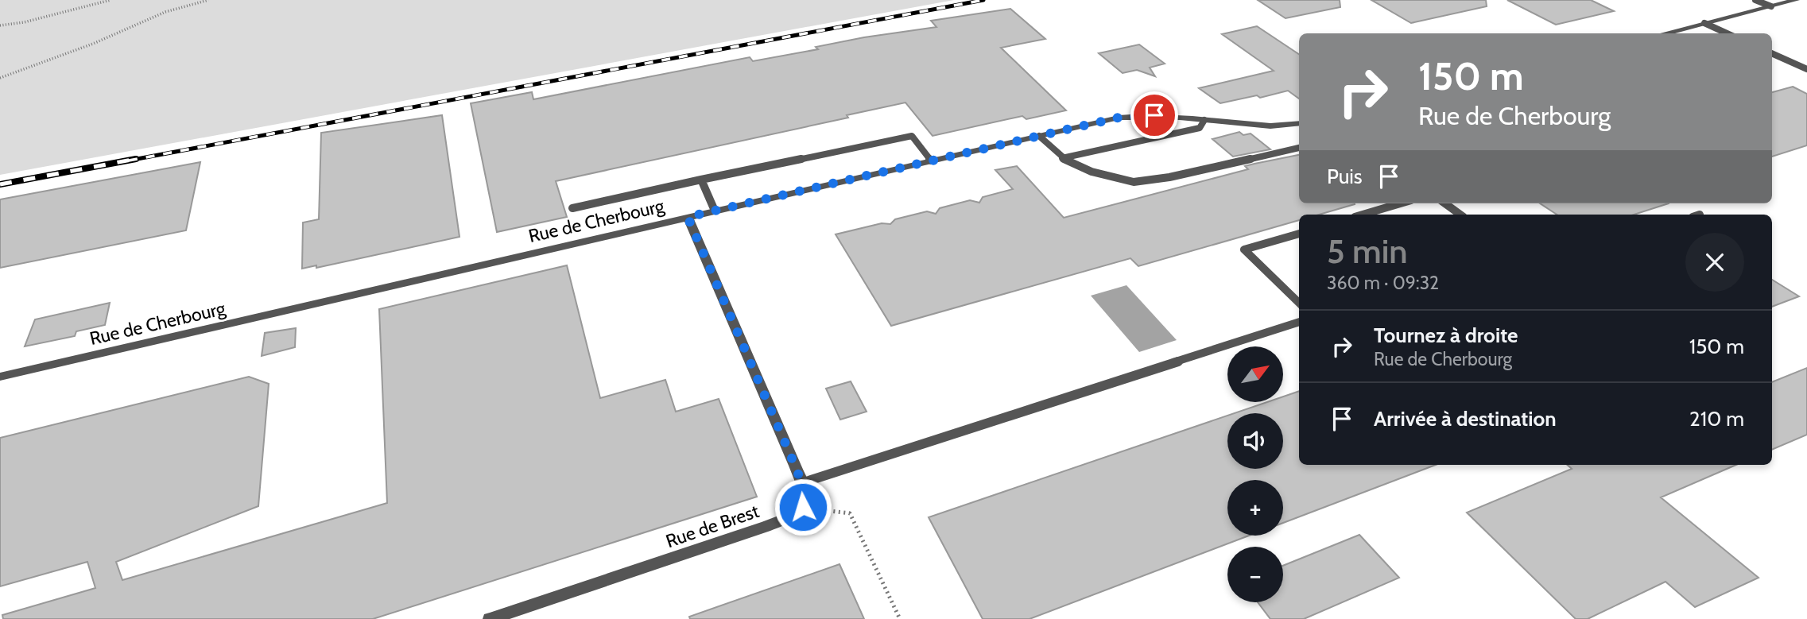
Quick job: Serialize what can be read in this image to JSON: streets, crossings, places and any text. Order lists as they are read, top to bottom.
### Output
{
  "streets": {
    "street": ["Rue de Cherbourg", "Rue de Brest"]
  },
  "north": "top right",
  "page": {
    "turn": ["150 m", "Rue de Cherbourg"],
    "then": "Puis",
    "heading": ["5 min", "360 m · 09:32"],
    "list": [
      {
        "name": "Tournez à droite",
        "note": "Rue de Cherbourg",
        "value": "150 m"
      },
      {
        "name": "Arrivée à destination",
        "value": "210 m"
      }
    ],
    "map_buttons": ["+", "−"]
  }
}
